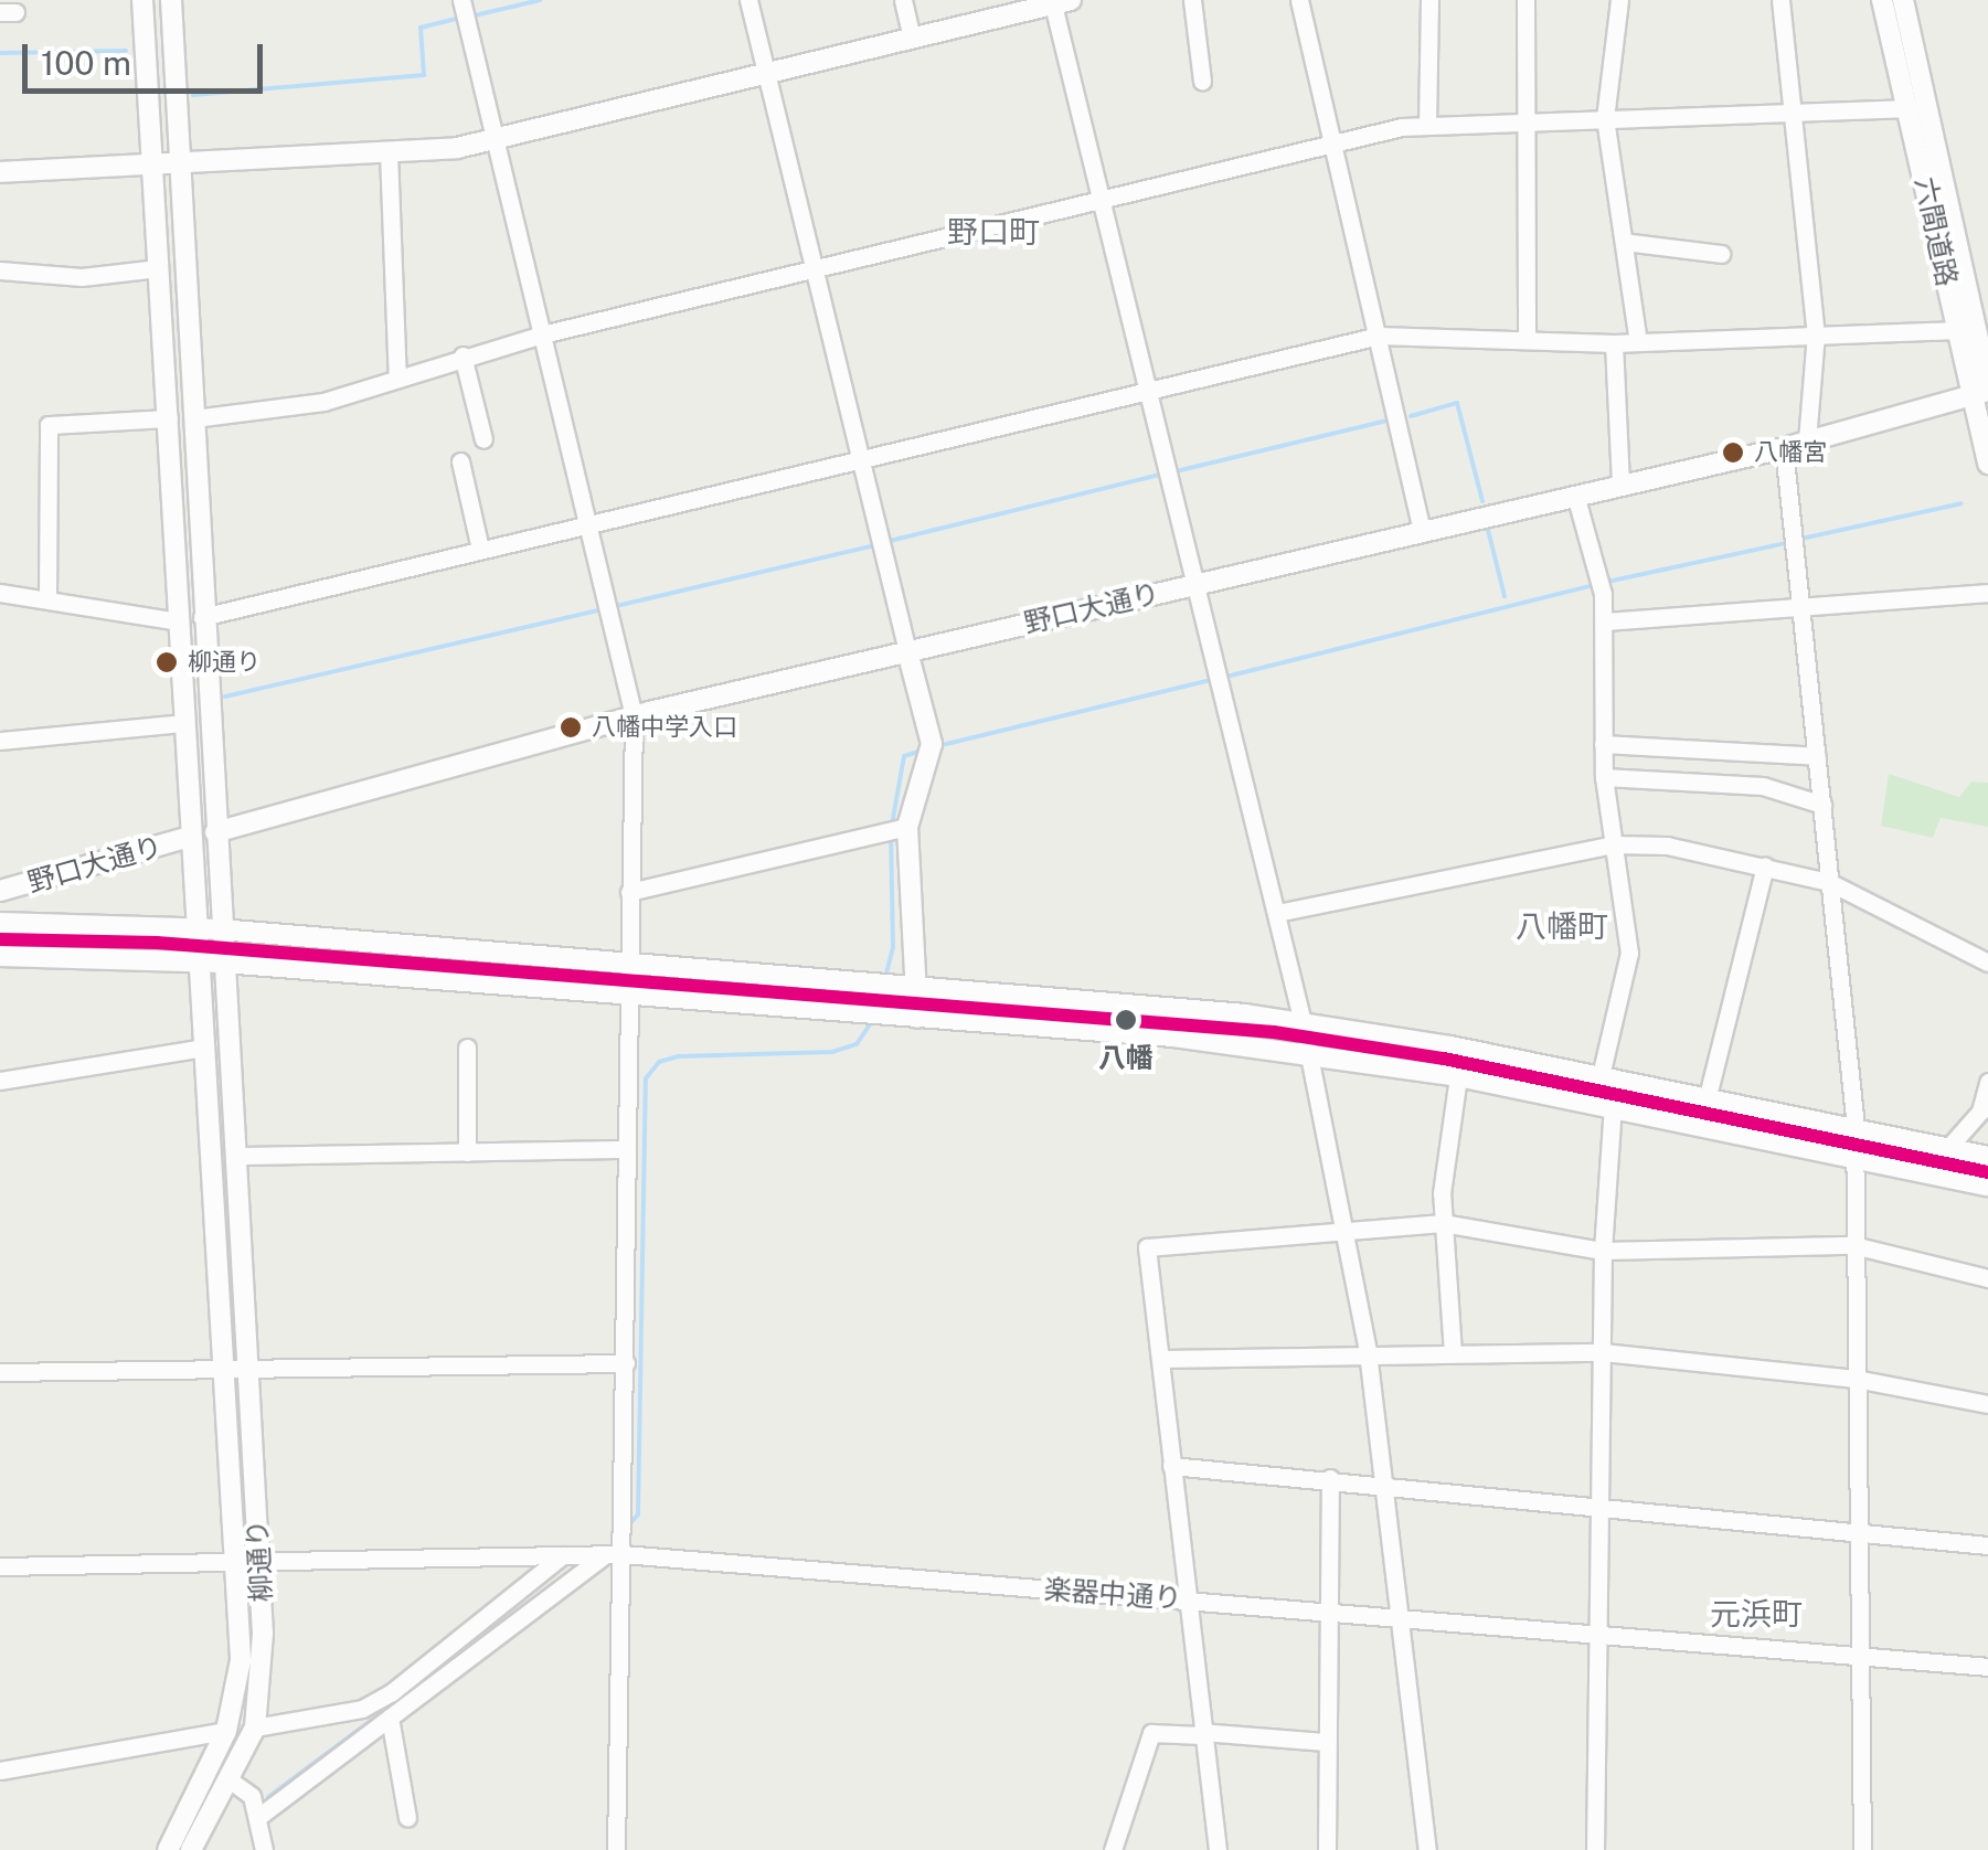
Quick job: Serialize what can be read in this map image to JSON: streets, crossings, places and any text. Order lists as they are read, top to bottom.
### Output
{
  "streets": {
    "street": [
      "六間道路",
      "野口大通り",
      "柳通り",
      "楽器中通り"
    ]
  },
  "crossings": [
    ["六間道路", "野口大通り"],
    ["野口大通り", "柳通り"],
    ["柳通り", "楽器中通り"]
  ],
  "districts": ["野口町", "八幡町", "元浜町"],
  "places": [
    "八幡宮",
    "柳通り",
    "八幡中学入口",
    "八幡"
  ],
  "scale_bar": "100 m"
}
